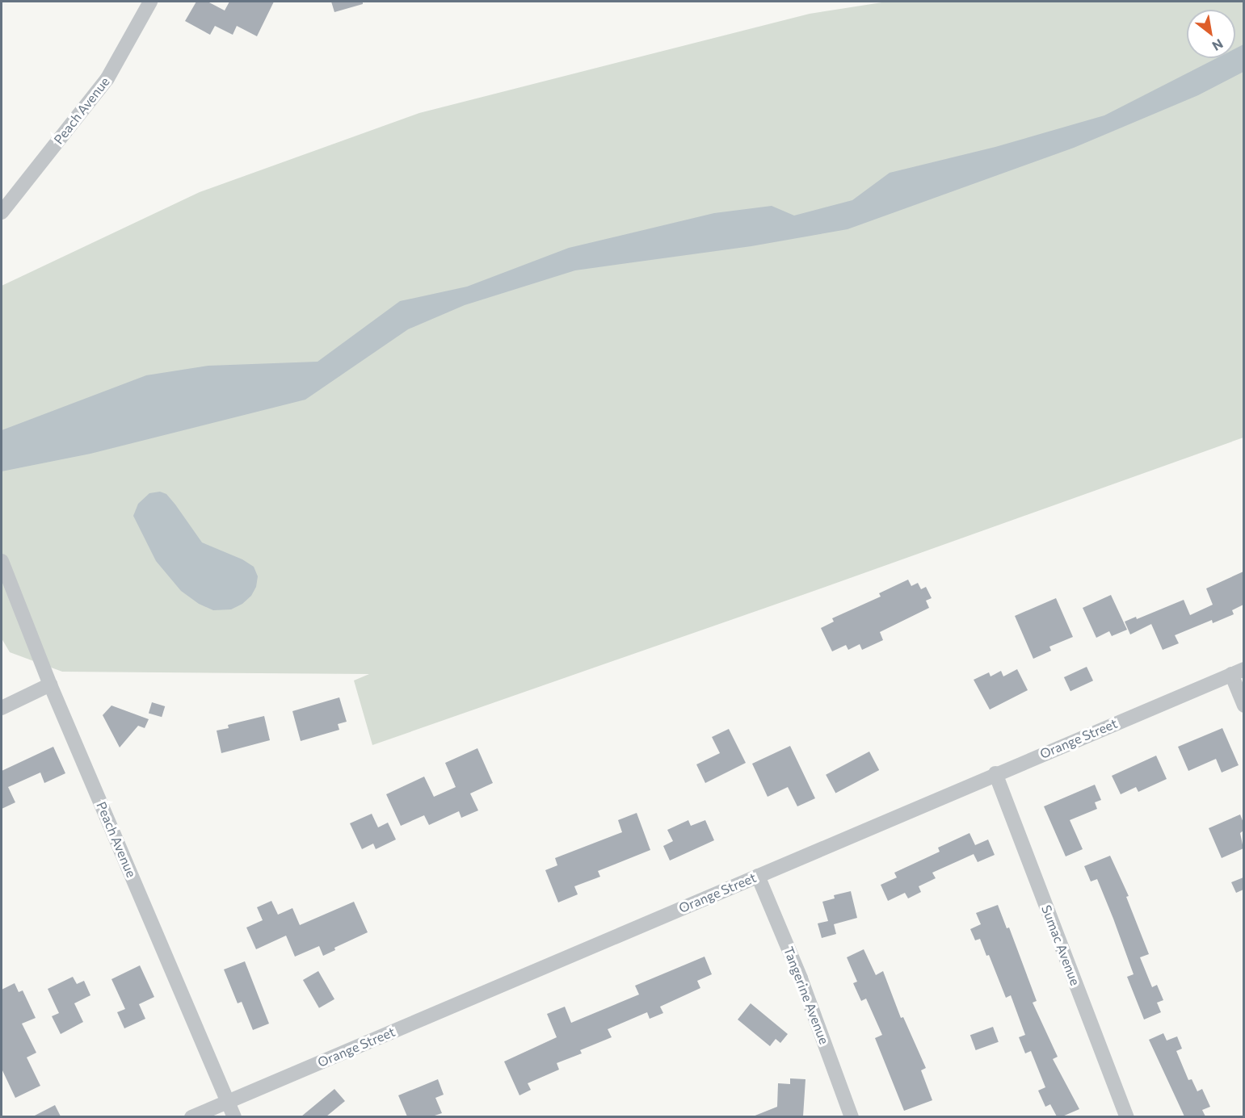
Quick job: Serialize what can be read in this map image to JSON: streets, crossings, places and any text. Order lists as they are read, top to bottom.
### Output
{
  "streets": {
    "street": [
      "Peach Avenue",
      "Orange Street",
      "Sumac Avenue",
      "Tangerine Avenue"
    ]
  },
  "crossings": [
    ["Peach Avenue", "Orange Street"],
    ["Orange Street", "Sumac Avenue"],
    ["Orange Street", "Tangerine Avenue"]
  ],
  "north": "bottom right"
}
